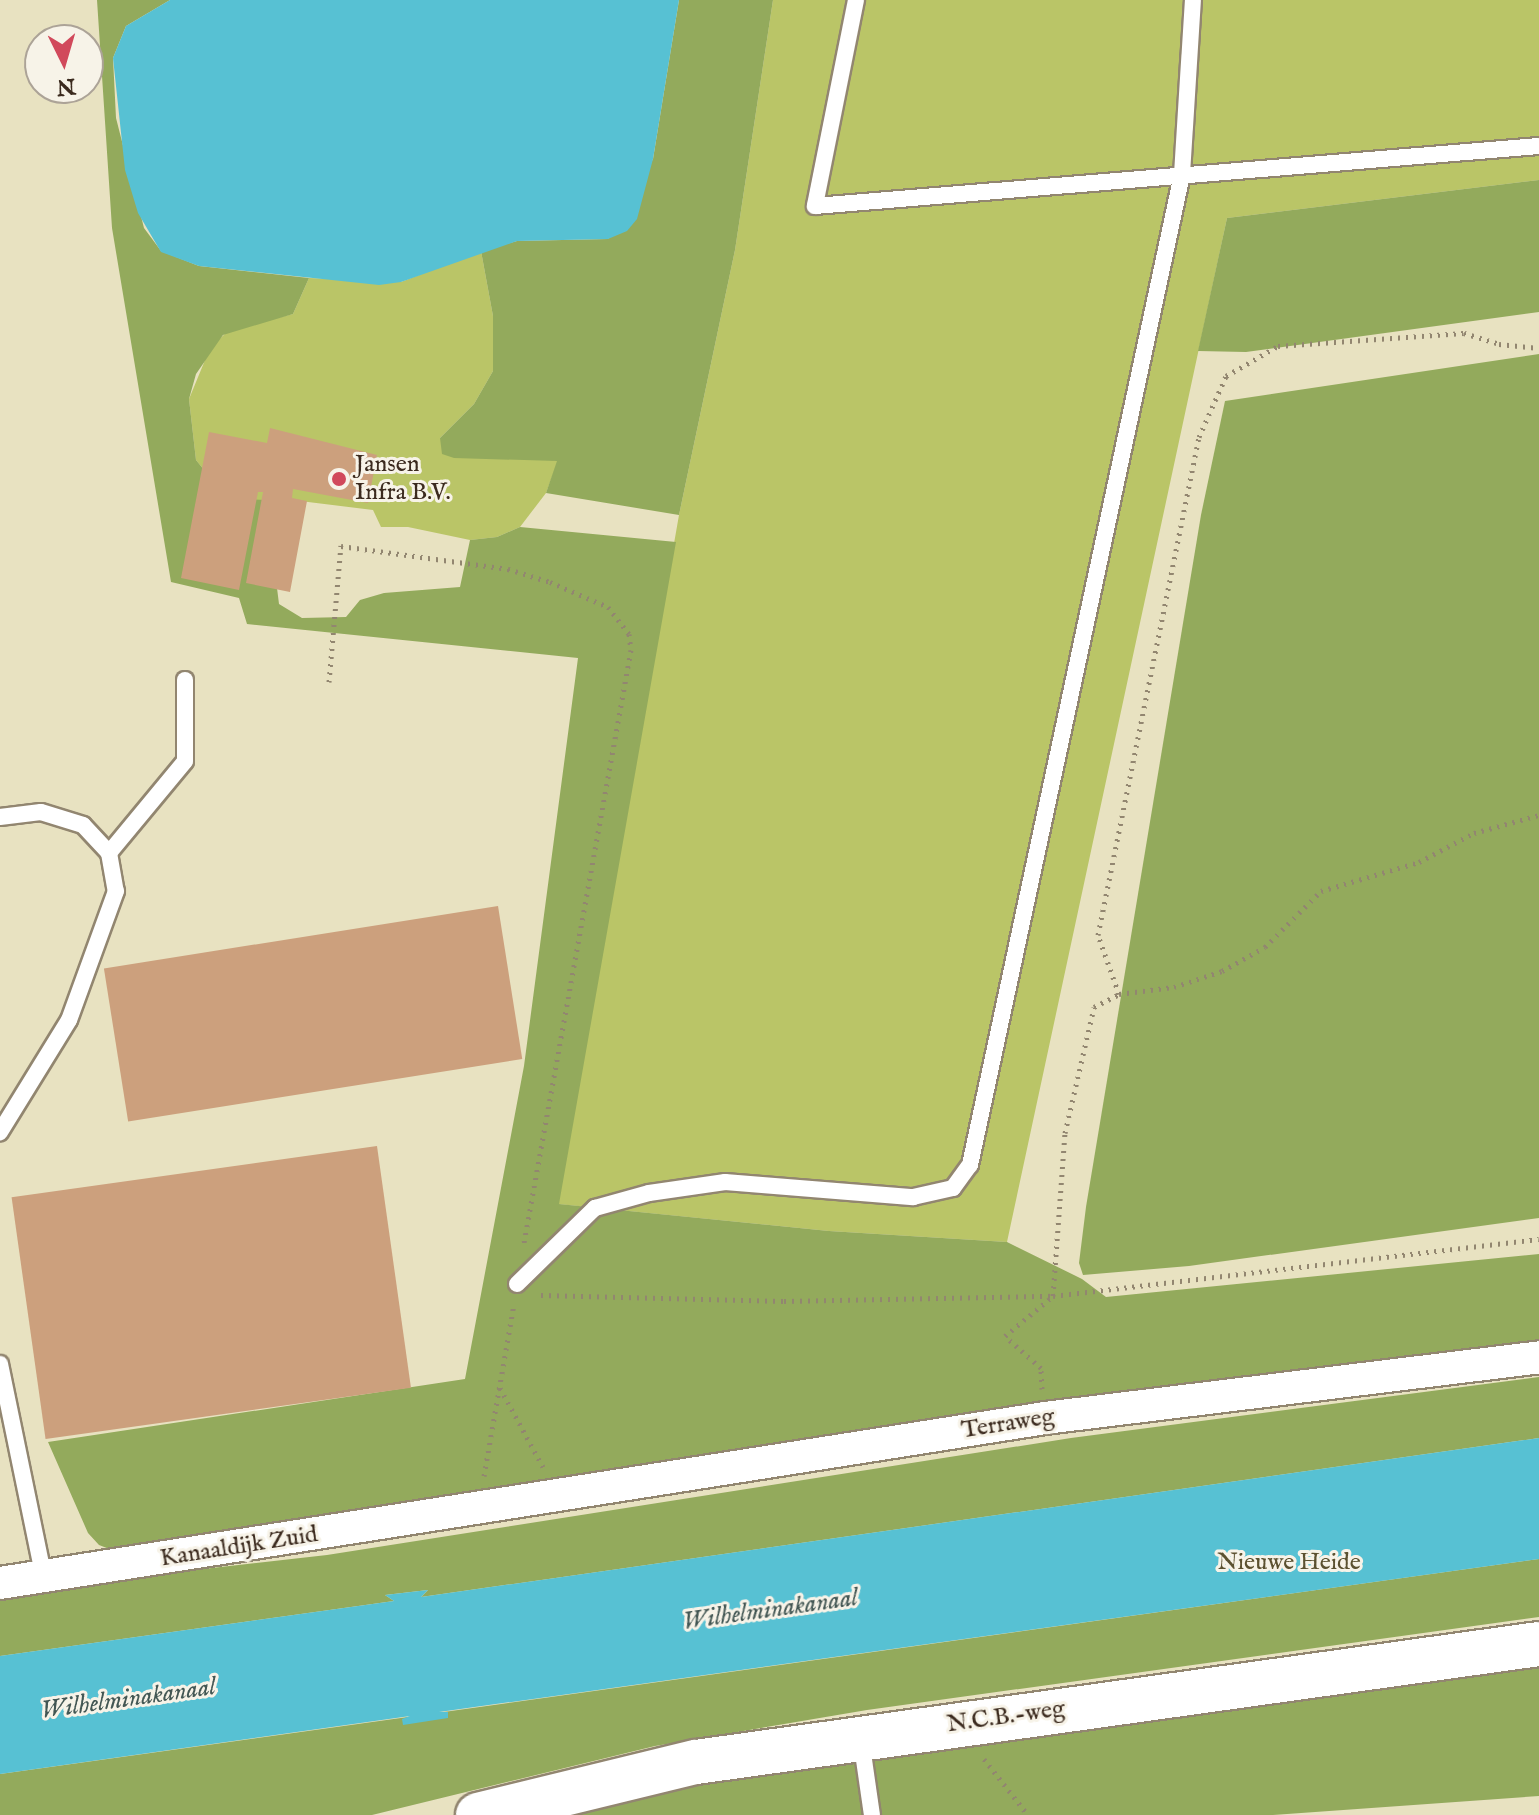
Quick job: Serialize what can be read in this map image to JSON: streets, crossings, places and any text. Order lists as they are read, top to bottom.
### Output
{
  "streets": {
    "street": ["Terraweg", "Kanaaldijk Zuid", "N.C.B.-weg"]
  },
  "crossings": [
    ["Terraweg", "Kanaaldijk Zuid"]
  ],
  "water": ["Wilhelminakanaal"],
  "parks": ["Nieuwe Heide"],
  "places": ["Jansen Infra B.V."],
  "north": "bottom"
}
